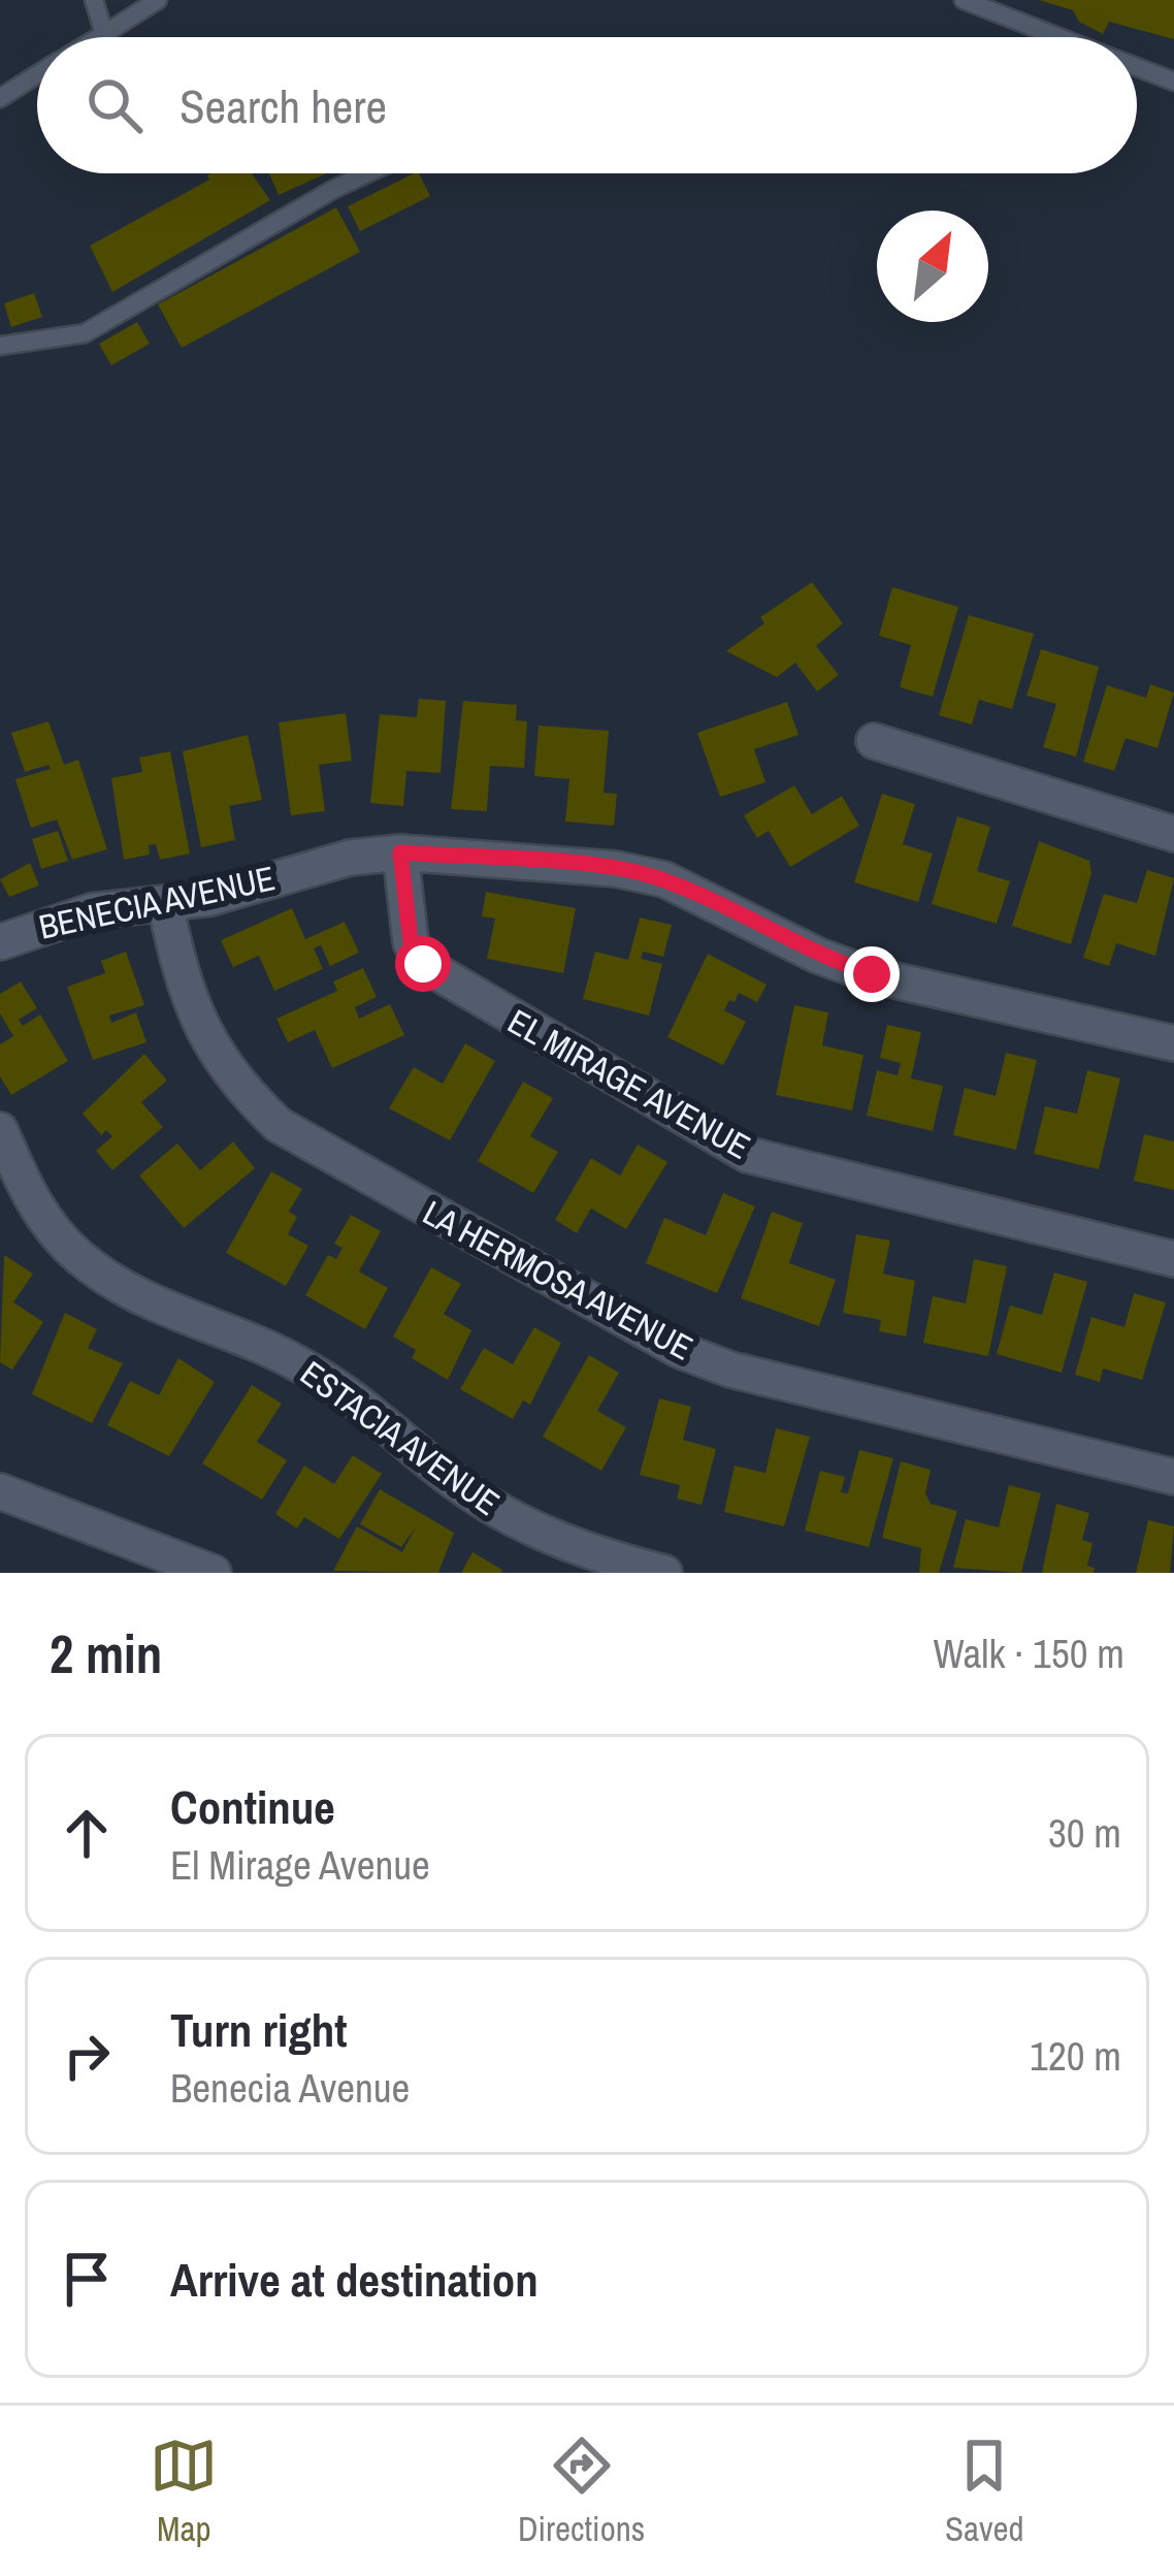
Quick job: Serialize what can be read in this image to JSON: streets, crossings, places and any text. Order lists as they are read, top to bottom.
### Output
{
  "streets": {
    "street": [
      "BENECIA AVENUE",
      "EL MIRAGE AVENUE",
      "LA HERMOSA AVENUE",
      "ESTACIA AVENUE"
    ]
  },
  "crossings": [
    ["BENECIA AVENUE", "EL MIRAGE AVENUE"],
    ["BENECIA AVENUE", "LA HERMOSA AVENUE"]
  ],
  "north": "top right",
  "page": {
    "search": "Search here",
    "heading": ["2 min", "Walk · 150 m"],
    "list": [
      ["Continue", "El Mirage Avenue", "30 m"],
      ["Turn right", "Benecia Avenue", "120 m"],
      "Arrive at destination"
    ],
    "nav": ["Map", "Directions", "Saved"]
  }
}
